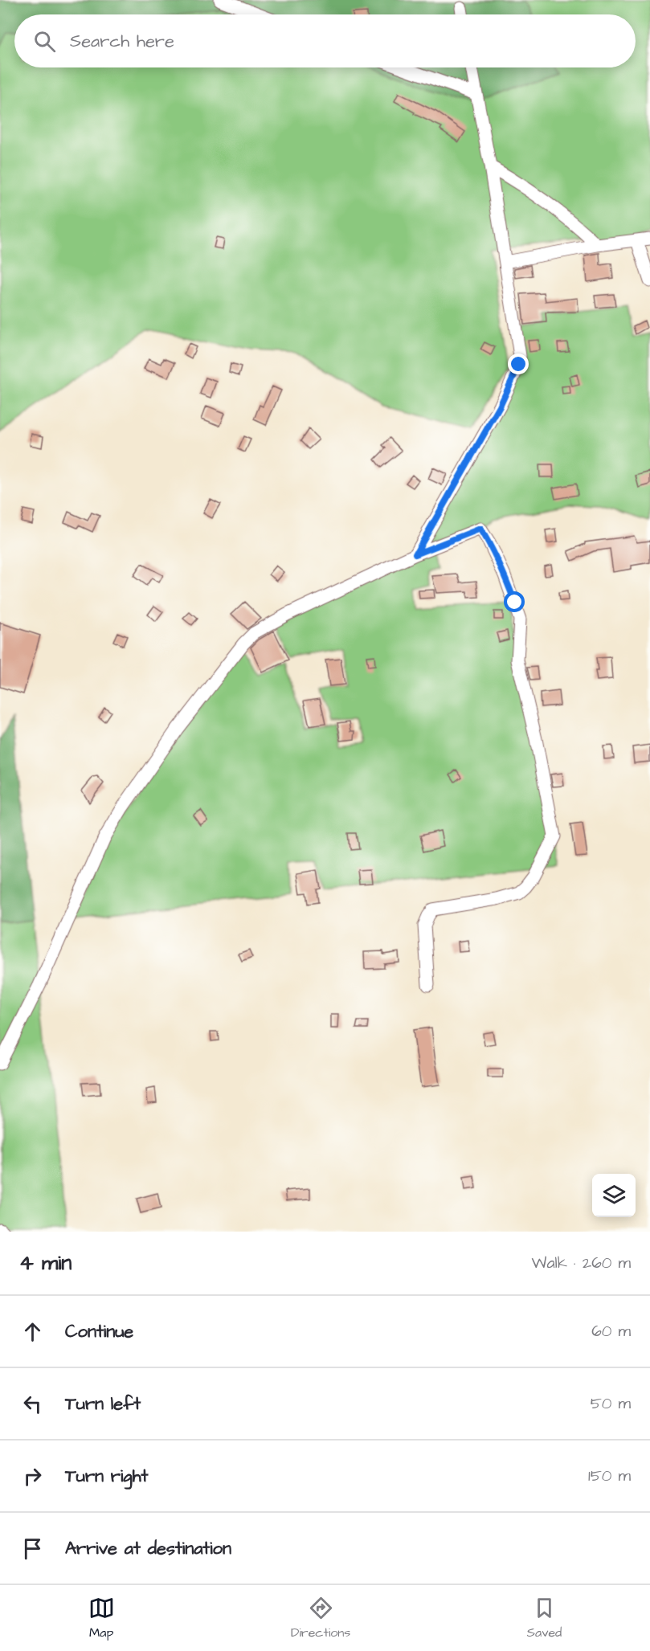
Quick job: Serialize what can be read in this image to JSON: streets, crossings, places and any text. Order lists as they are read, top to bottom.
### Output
{
  "page": {
    "search": "Search here",
    "heading": ["4 min", "Walk · 260 m"],
    "list": [
      ["Continue", "60 m"],
      ["Turn left", "50 m"],
      ["Turn right", "150 m"],
      "Arrive at destination"
    ],
    "nav": ["Map", "Directions", "Saved"]
  }
}
